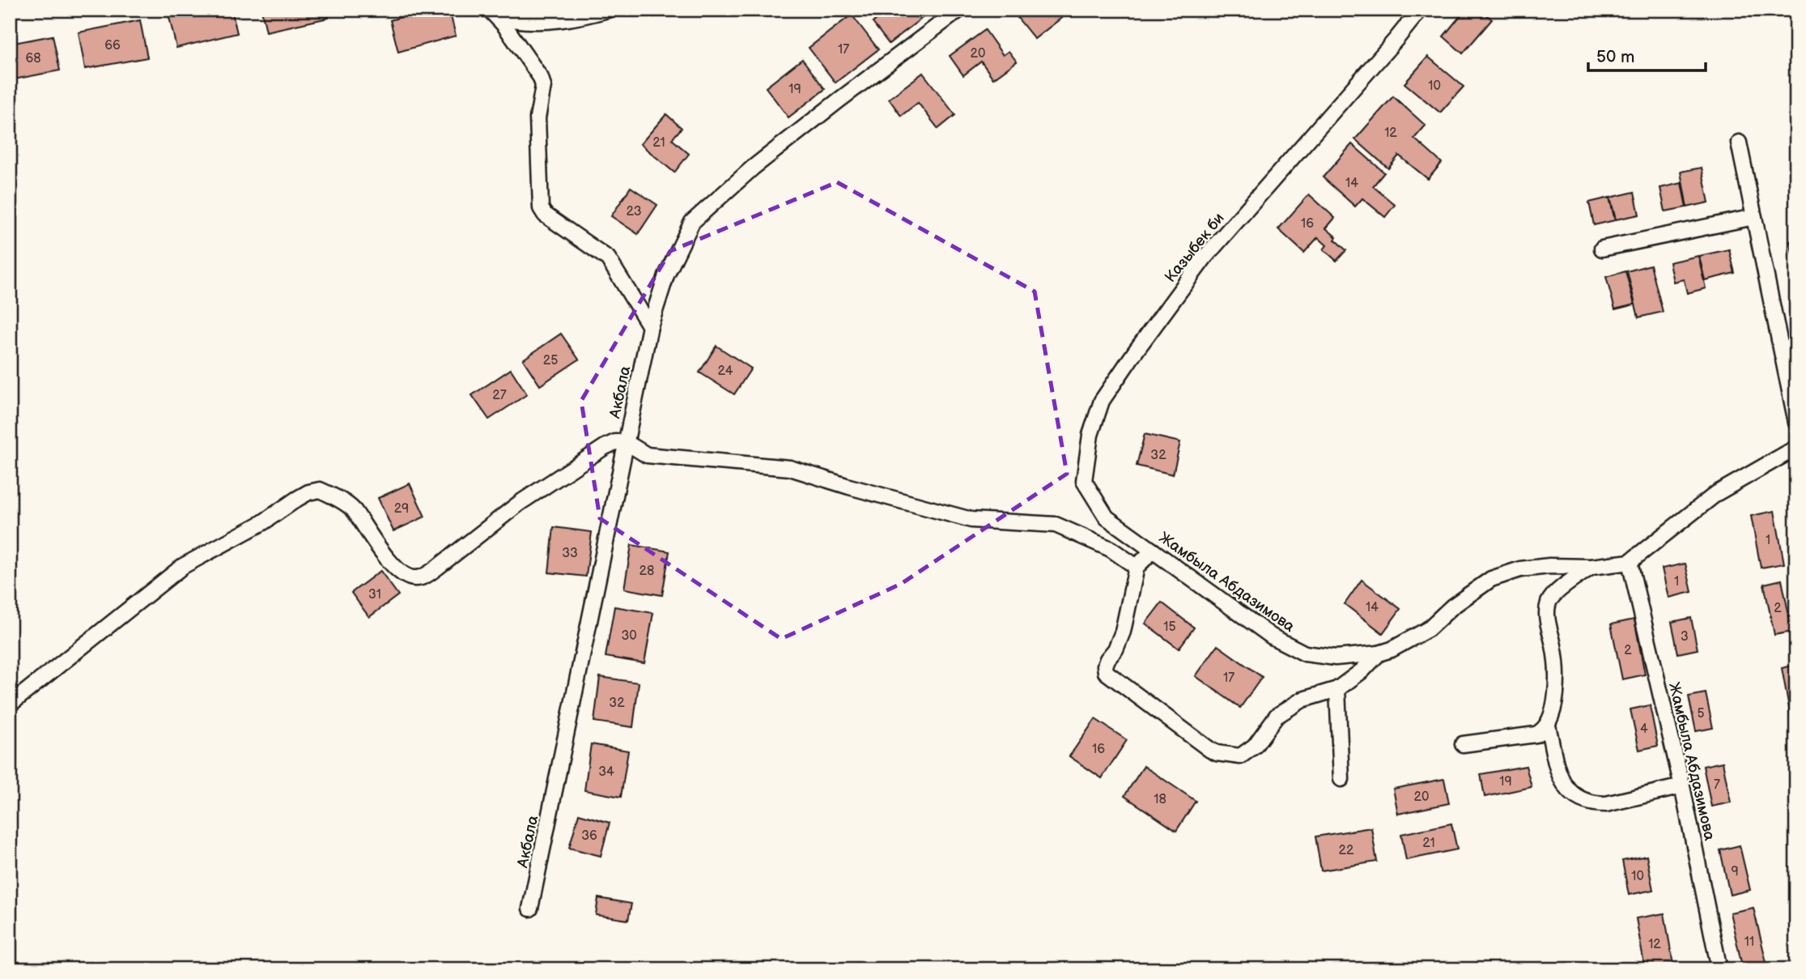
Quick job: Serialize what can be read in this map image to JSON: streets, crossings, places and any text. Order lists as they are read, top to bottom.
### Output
{
  "streets": {
    "street": ["Казыбек би", "Акбала", "Жамбыла Абдазимова"]
  },
  "crossings": [
    ["Казыбек би", "Жамбыла Абдазимова"]
  ],
  "house_numbers": [
    "66",
    "17",
    "20",
    "68",
    "10",
    "19",
    "12",
    "21",
    "14",
    "23",
    "16",
    "25",
    "24",
    "27",
    "32",
    "29",
    "1",
    "33",
    "28",
    "1",
    "31",
    "14",
    "2",
    "15",
    "30",
    "3",
    "2",
    "17",
    "32",
    "5",
    "4",
    "16",
    "34",
    "19",
    "7",
    "20",
    "18",
    "36",
    "21",
    "22",
    "9",
    "10",
    "11",
    "12"
  ],
  "scale_bar": "50 m"
}
